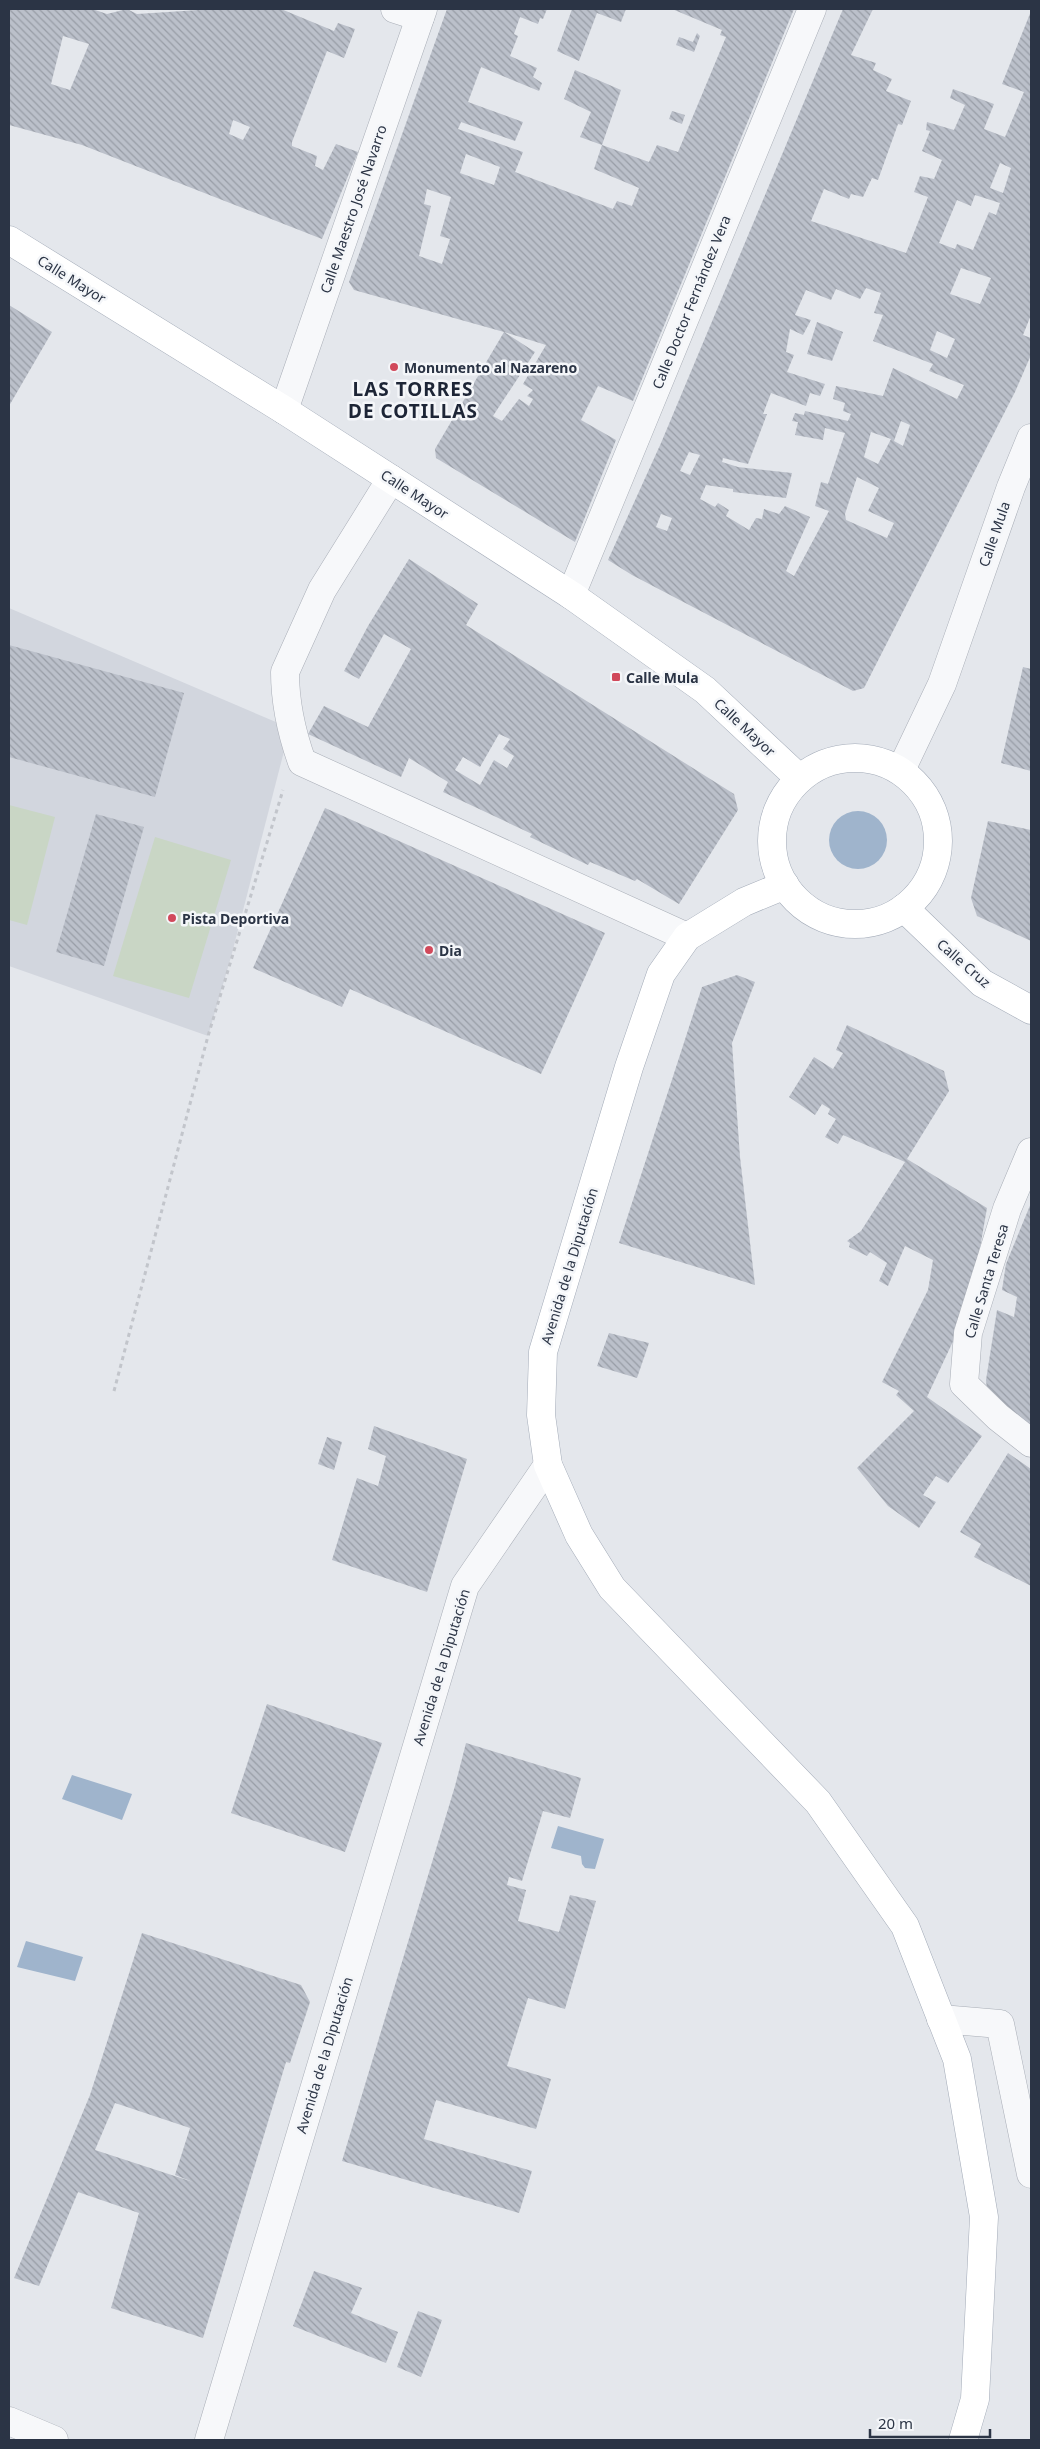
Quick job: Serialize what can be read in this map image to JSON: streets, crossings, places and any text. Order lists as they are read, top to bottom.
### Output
{
  "streets": {
    "main road": ["Calle Mayor", "Calle Cruz", "Avenida de la Diputación"],
    "street": [
      "Calle Maestro José Navarro",
      "Calle Doctor Fernández Vera",
      "Calle Mula",
      "Calle Santa Teresa"
    ]
  },
  "crossings": [
    ["Calle Maestro José Navarro", "Calle Mayor"],
    ["Calle Mayor", "Calle Doctor Fernández Vera"],
    ["Calle Mayor", "Calle Mula"],
    ["Calle Mayor", "Calle Cruz"],
    ["Calle Mayor", "Avenida de la Diputación"],
    ["Calle Mula", "Calle Cruz"],
    ["Calle Mula", "Avenida de la Diputación"],
    ["Calle Cruz", "Avenida de la Diputación"]
  ],
  "districts": ["LAS TORRES DE COTILLAS"],
  "places": {
    "other": ["Monumento al Nazareno", "Pista Deportiva", "Dia"],
    "transit": ["Calle Mula"]
  },
  "scale_bar": "20 m"
}
